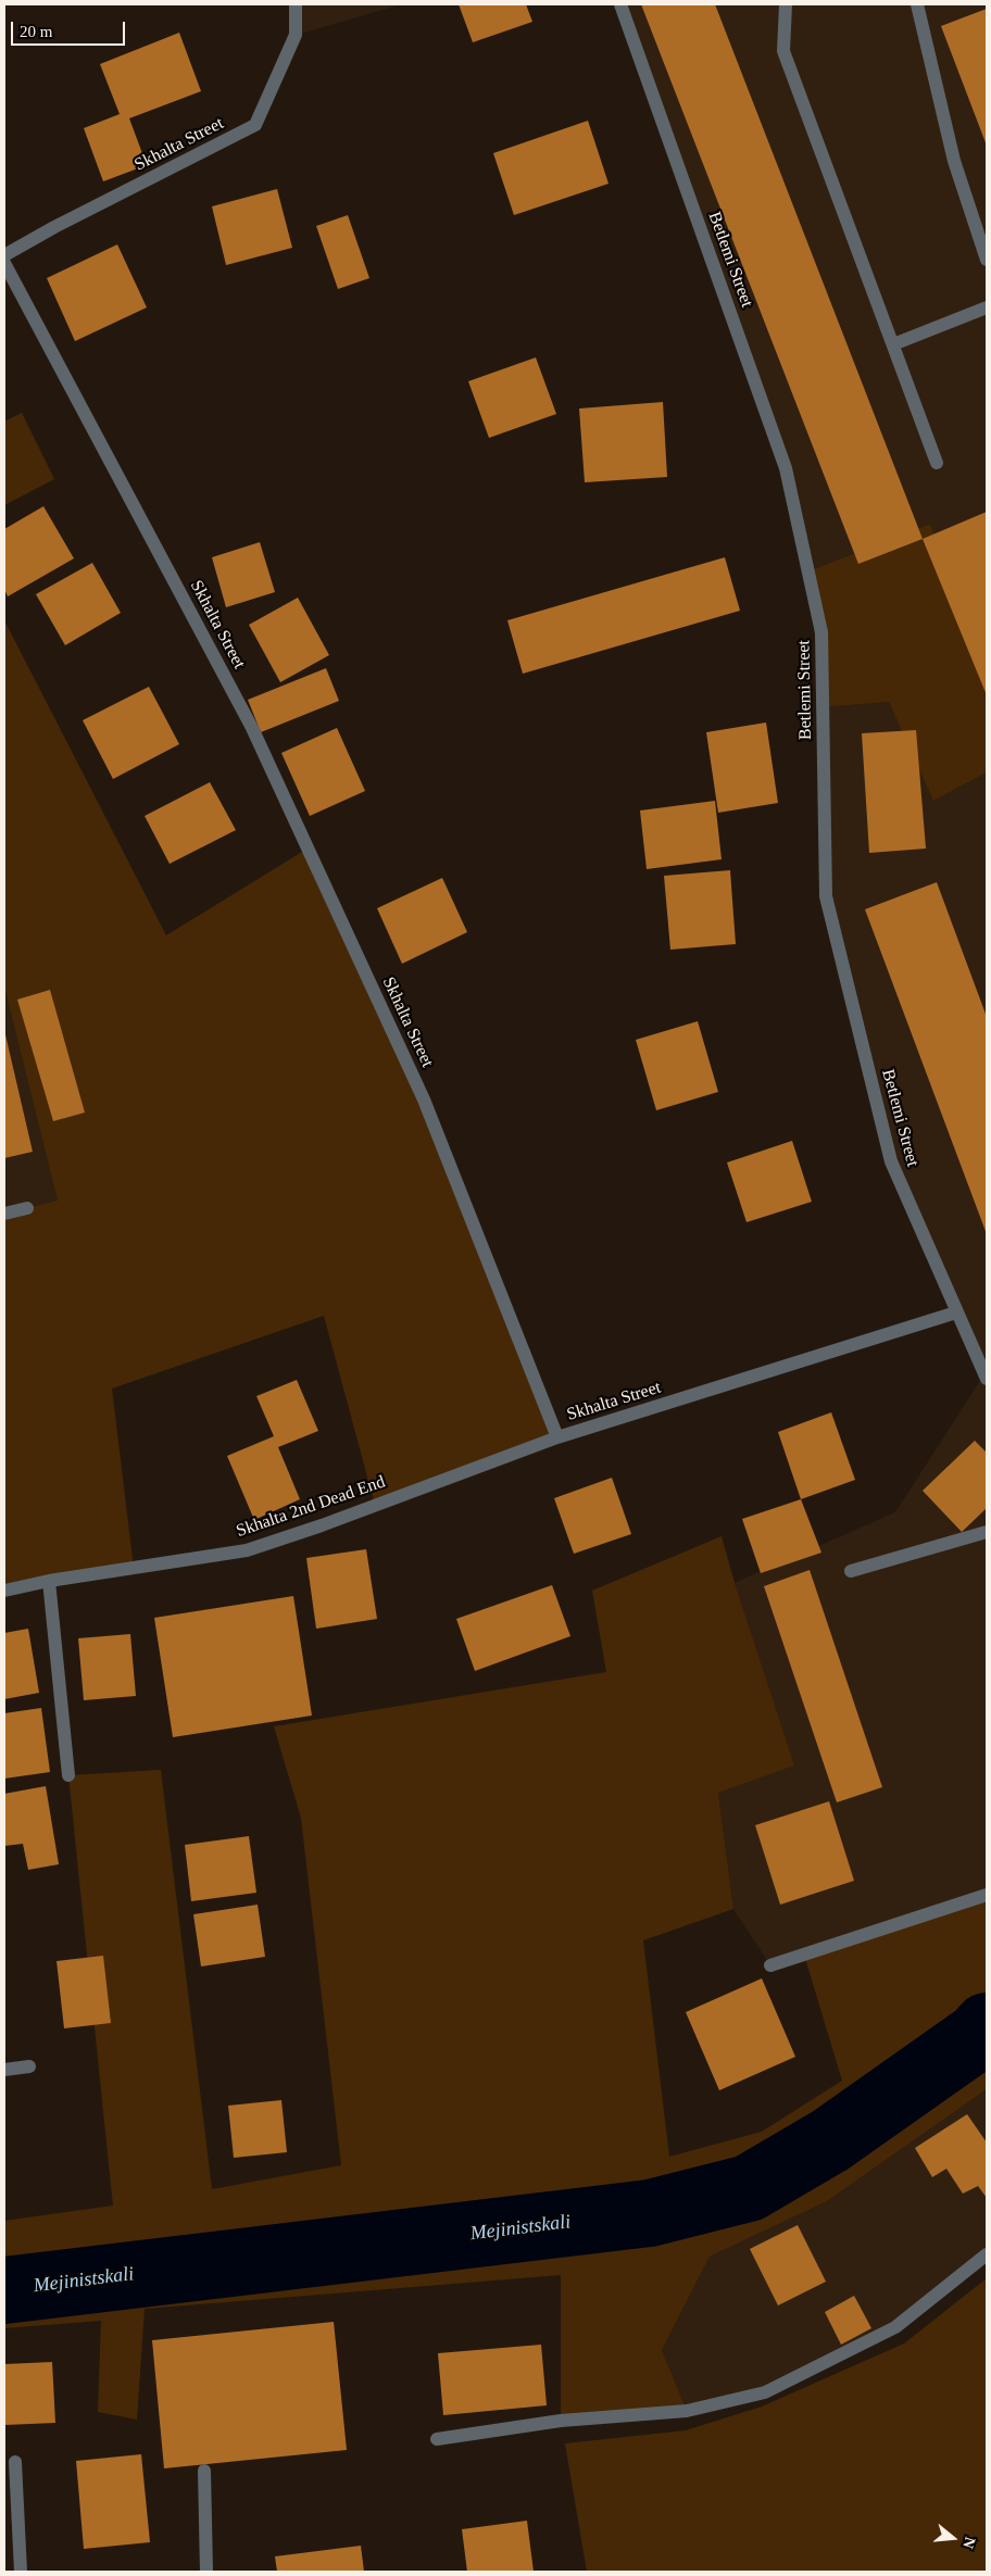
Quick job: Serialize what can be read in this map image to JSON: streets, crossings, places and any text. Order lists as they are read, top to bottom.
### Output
{
  "streets": {
    "street": ["Skhalta Street", "Betlemi Street", "Skhalta 2nd Dead End"]
  },
  "crossings": [
    ["Skhalta Street", "Betlemi Street"],
    ["Skhalta Street", "Skhalta 2nd Dead End"]
  ],
  "water": ["Mejinistskali"],
  "scale_bar": "20 m",
  "north": "right"
}
